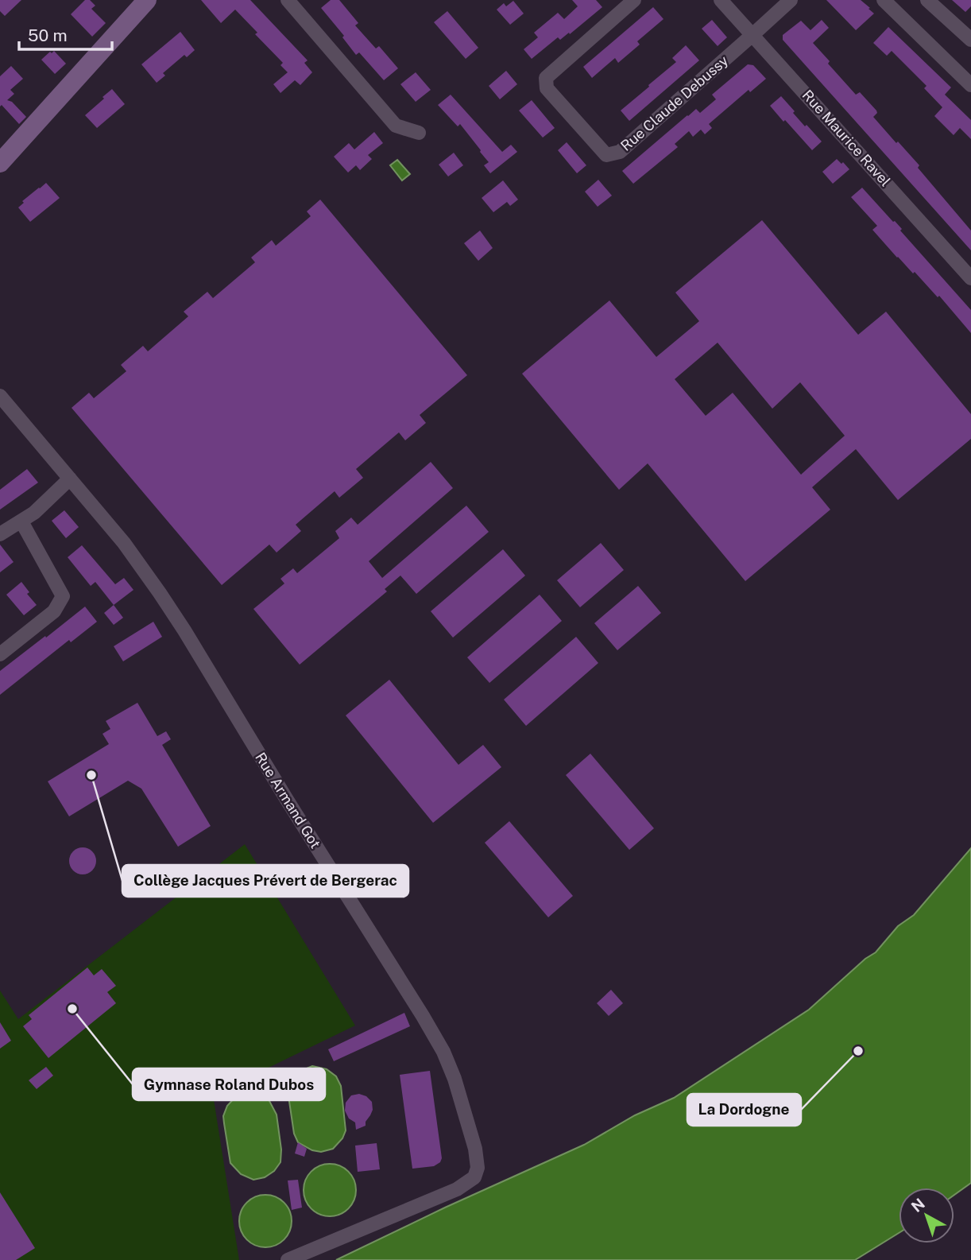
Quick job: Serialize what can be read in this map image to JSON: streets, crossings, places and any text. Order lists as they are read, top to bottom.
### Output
{
  "streets": {
    "street": ["Rue Claude Debussy", "Rue Maurice Ravel", "Rue Armand Got"]
  },
  "crossings": [
    ["Rue Claude Debussy", "Rue Maurice Ravel"]
  ],
  "places": ["Collège Jacques Prévert de Bergerac", "Gymnase Roland Dubos", "La Dordogne"],
  "scale_bar": "50 m",
  "north": "top left"
}
